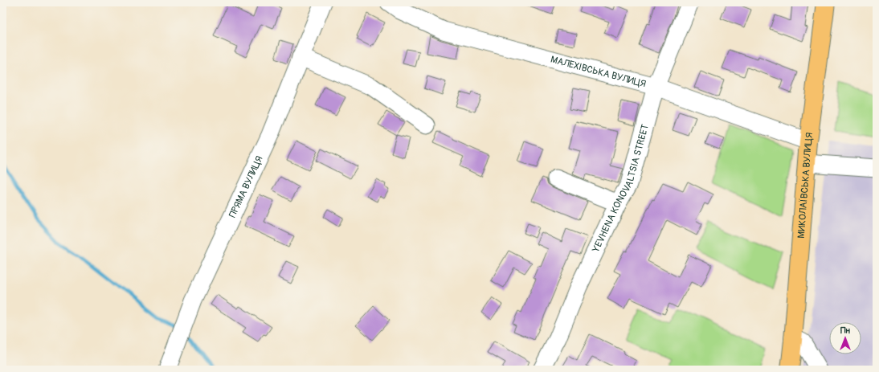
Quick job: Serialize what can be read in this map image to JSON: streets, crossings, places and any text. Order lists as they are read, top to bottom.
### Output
{
  "streets": {
    "main road": ["МИКОЛАЇВСЬКА ВУЛИЦЯ"],
    "street": ["МАЛЕХІВСЬКА ВУЛИЦЯ", "ПРЯМА ВУЛИЦЯ", "YEVHENA KONOVALTSIA STREET"]
  },
  "crossings": [
    ["МАЛЕХІВСЬКА ВУЛИЦЯ", "МИКОЛАЇВСЬКА ВУЛИЦЯ"],
    ["МАЛЕХІВСЬКА ВУЛИЦЯ", "YEVHENA KONOVALTSIA STREET"]
  ],
  "north": "top"
}
